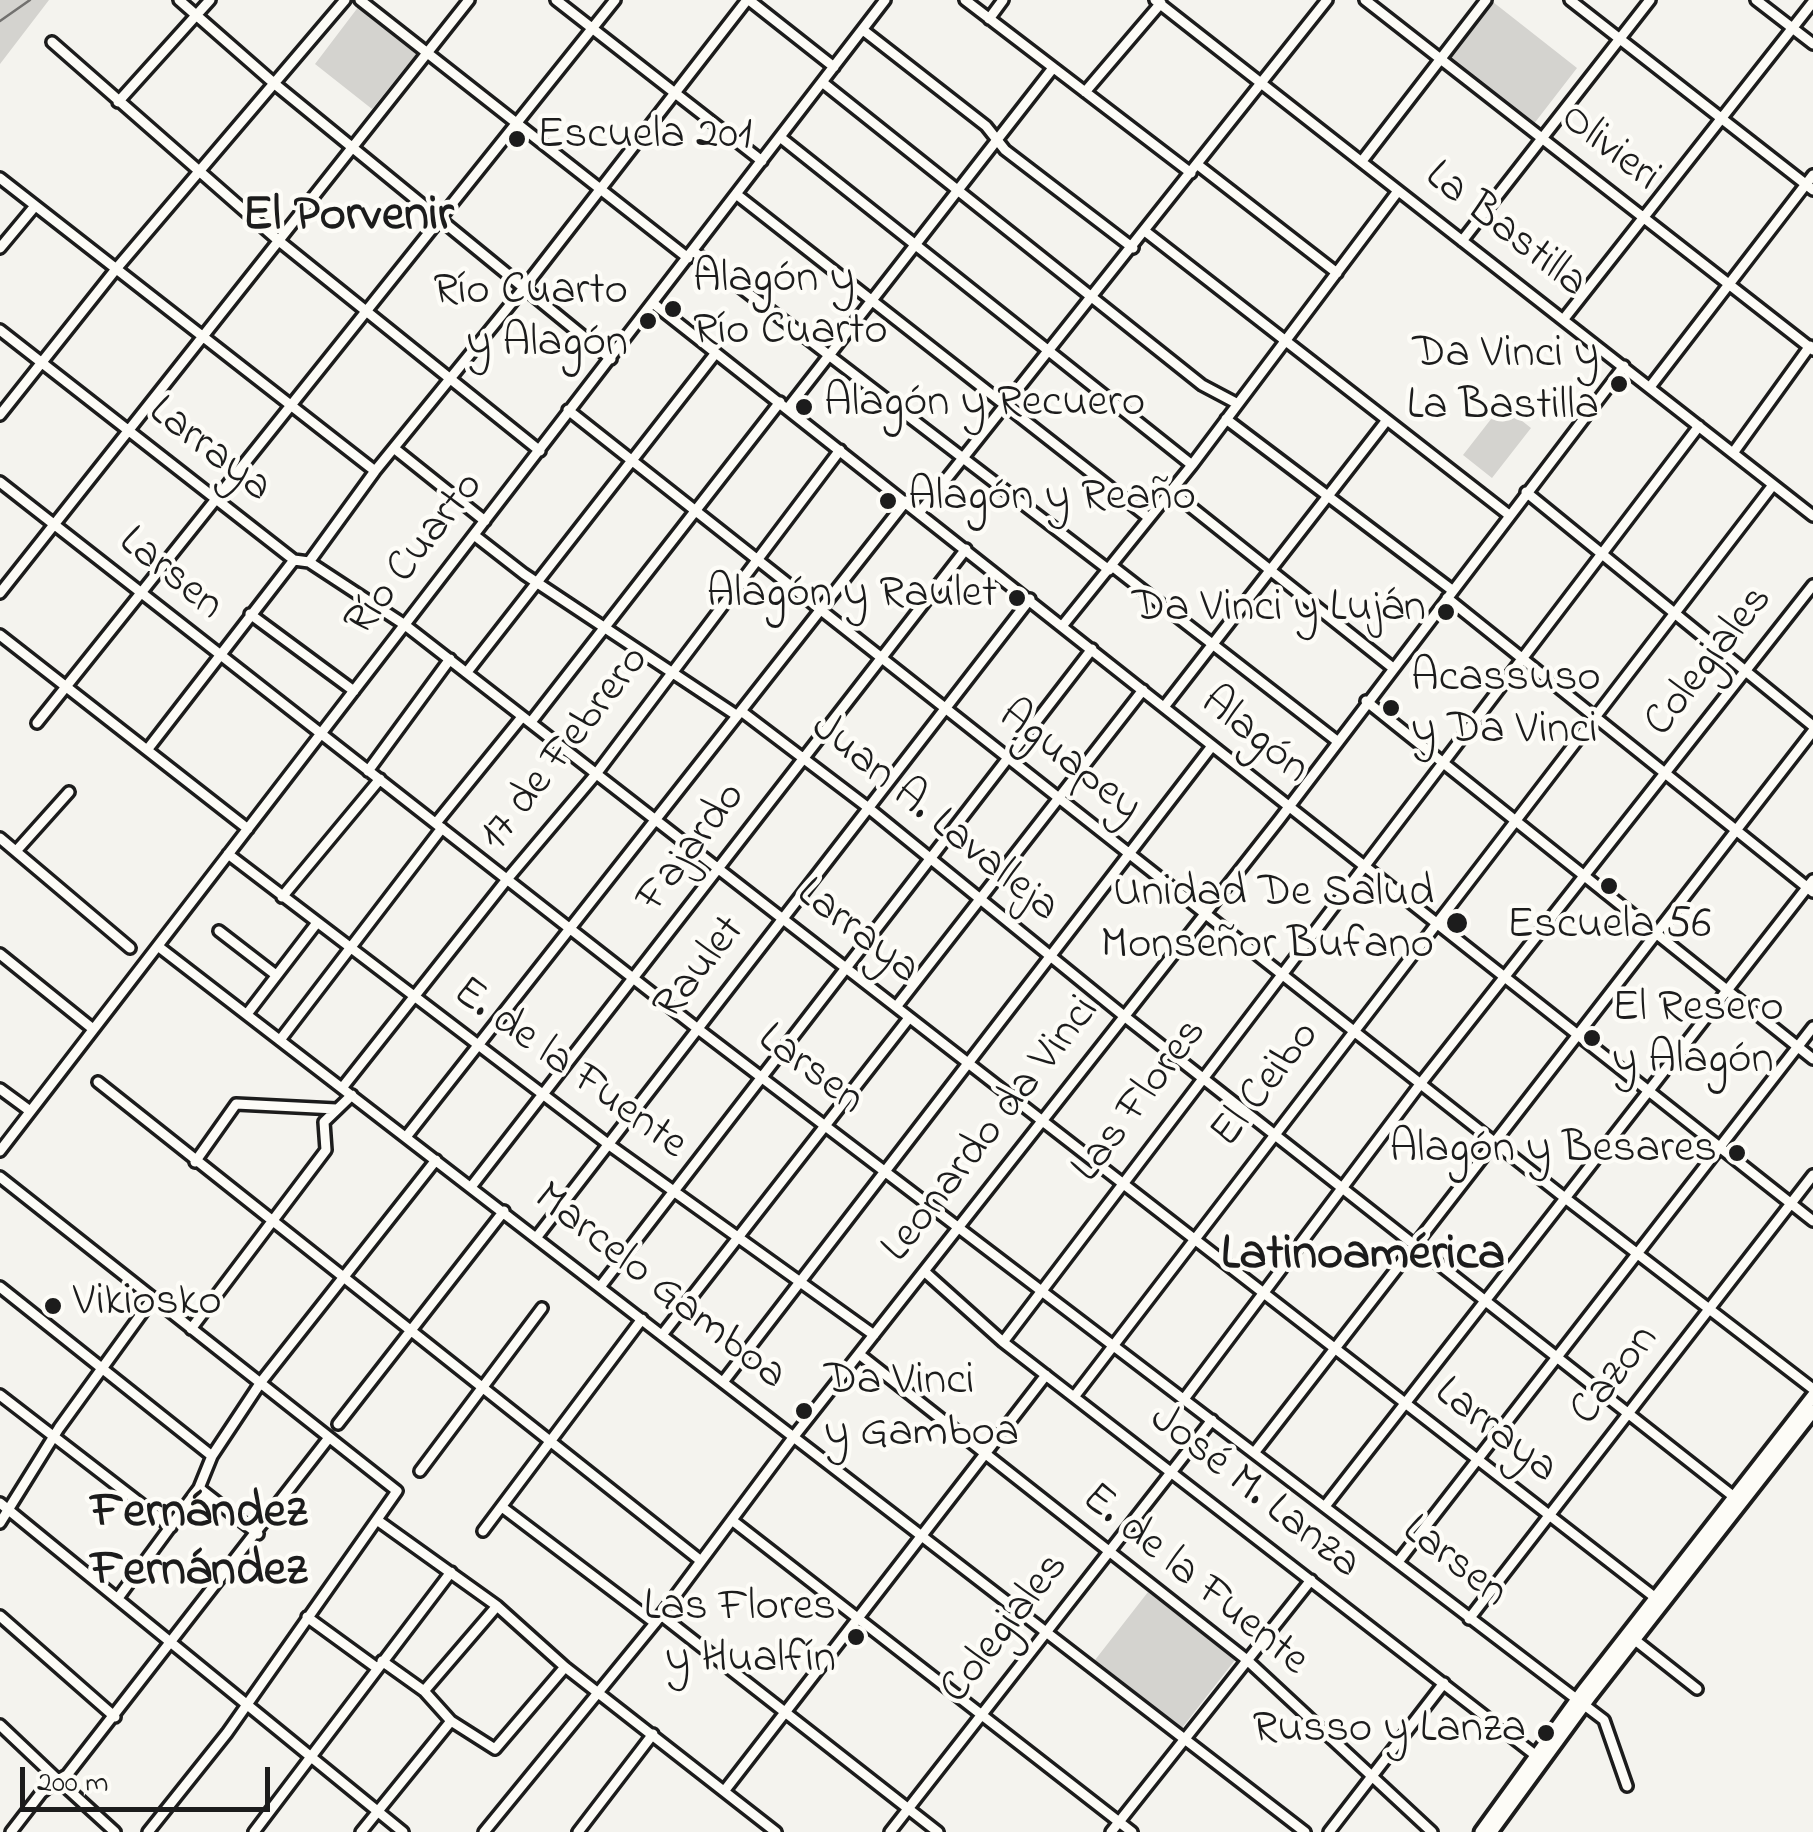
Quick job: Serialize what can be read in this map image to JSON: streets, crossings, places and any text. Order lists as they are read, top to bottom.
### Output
{
  "streets": {
    "street": [
      "Olivieri",
      "La Bastilla",
      "Larraya",
      "Río Cuarto",
      "Larsen",
      "Colegiales",
      "Alagón",
      "17 de Febrero",
      "Aguapey",
      "Juan A. Lavalleja",
      "Fajardo",
      "Raulet",
      "E. de la Fuente",
      "El Ceibo",
      "Las Flores",
      "Leonardo da Vinci",
      "Marcelo Gamboa",
      "Cazon",
      "José M. Lanza"
    ]
  },
  "crossings": [
    ["La Bastilla", "El Ceibo"],
    ["La Bastilla", "Las Flores"],
    ["La Bastilla", "Leonardo da Vinci"],
    ["Larraya", "Río Cuarto"],
    ["Larraya", "Colegiales"],
    ["Larraya", "17 de Febrero"],
    ["Larraya", "Fajardo"],
    ["Larraya", "Raulet"],
    ["Larraya", "El Ceibo"],
    ["Larraya", "Las Flores"],
    ["Larraya", "Leonardo da Vinci"],
    ["Larraya", "Cazon"],
    ["Río Cuarto", "Larsen"],
    ["Río Cuarto", "Alagón"],
    ["Río Cuarto", "Aguapey"],
    ["Río Cuarto", "Juan A. Lavalleja"],
    ["Río Cuarto", "E. de la Fuente"],
    ["Río Cuarto", "Marcelo Gamboa"],
    ["Larsen", "Colegiales"],
    ["Larsen", "17 de Febrero"],
    ["Larsen", "Fajardo"],
    ["Larsen", "Raulet"],
    ["Larsen", "El Ceibo"],
    ["Larsen", "Las Flores"],
    ["Larsen", "Leonardo da Vinci"],
    ["Larsen", "Cazon"],
    ["Colegiales", "Alagón"],
    ["Colegiales", "Aguapey"],
    ["Colegiales", "Juan A. Lavalleja"],
    ["Colegiales", "E. de la Fuente"],
    ["Colegiales", "Marcelo Gamboa"],
    ["Colegiales", "José M. Lanza"],
    ["Alagón", "17 de Febrero"],
    ["Alagón", "Fajardo"],
    ["Alagón", "Raulet"],
    ["Alagón", "El Ceibo"],
    ["Alagón", "Las Flores"],
    ["Alagón", "Leonardo da Vinci"],
    ["Alagón", "Cazon"],
    ["17 de Febrero", "Aguapey"],
    ["17 de Febrero", "Juan A. Lavalleja"],
    ["17 de Febrero", "E. de la Fuente"],
    ["17 de Febrero", "Marcelo Gamboa"],
    ["Aguapey", "Fajardo"],
    ["Aguapey", "Raulet"],
    ["Aguapey", "El Ceibo"],
    ["Aguapey", "Las Flores"],
    ["Aguapey", "Leonardo da Vinci"],
    ["Aguapey", "Cazon"],
    ["Juan A. Lavalleja", "Fajardo"],
    ["Juan A. Lavalleja", "Raulet"],
    ["Juan A. Lavalleja", "El Ceibo"],
    ["Juan A. Lavalleja", "Las Flores"],
    ["Juan A. Lavalleja", "Leonardo da Vinci"],
    ["Juan A. Lavalleja", "Cazon"],
    ["Fajardo", "E. de la Fuente"],
    ["Fajardo", "Marcelo Gamboa"],
    ["Raulet", "E. de la Fuente"],
    ["Raulet", "Marcelo Gamboa"],
    ["E. de la Fuente", "Leonardo da Vinci"],
    ["El Ceibo", "José M. Lanza"],
    ["Las Flores", "José M. Lanza"],
    ["Leonardo da Vinci", "Marcelo Gamboa"],
    ["Leonardo da Vinci", "José M. Lanza"]
  ],
  "districts": ["El Porvenir", "Latinoamérica", "Fernández Fernández"],
  "places": [
    "Escuela 201",
    "Alagón y Río Cuarto",
    "Río Cuarto y Alagón",
    "Da Vinci y La Bastilla",
    "Alagón y Recuero",
    "Alagón y Reaño",
    "Alagón y Raulet",
    "Da Vinci y Luján",
    "Acassuso y Da Vinci",
    "Escuela 56",
    "Unidad De Salud Monseñor Bufano",
    "El Resero y Alagón",
    "Alagón y Besares",
    "Vikiosko",
    "Da Vinci y Gamboa",
    "Las Flores y Hualfín",
    "Russo y Lanza"
  ],
  "scale_bar": "200 m"
}
